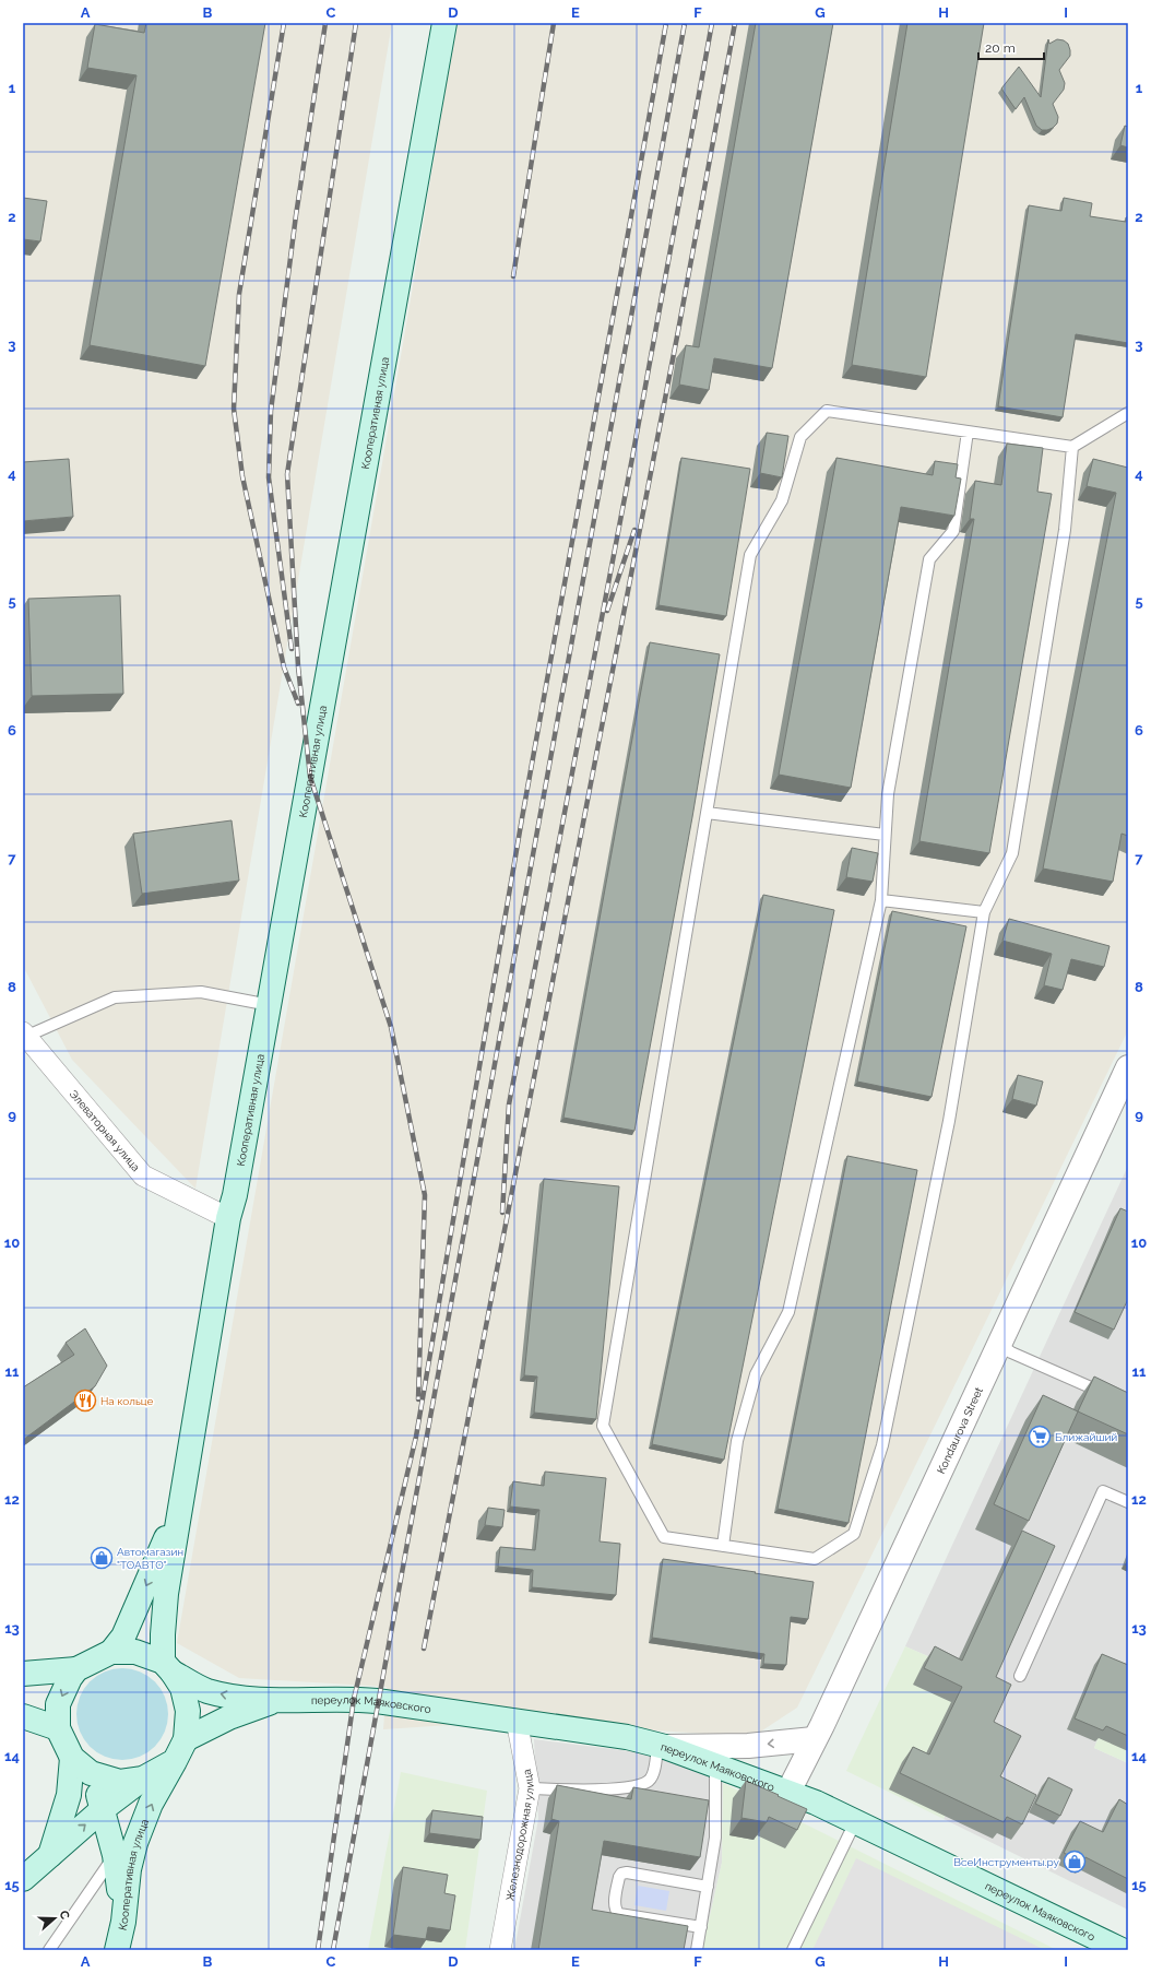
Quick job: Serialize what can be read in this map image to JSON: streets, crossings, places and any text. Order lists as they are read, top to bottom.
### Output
{
  "streets": {
    "main road": ["Кооперативная улица", "переулок Маяковского"],
    "street": ["Элеваторная улица", "Kondaurova Street", "Железнодорожная улица"]
  },
  "crossings": [
    ["Кооперативная улица", "Элеваторная улица"],
    ["Kondaurova Street", "переулок Маяковского"],
    ["переулок Маяковского", "Железнодорожная улица"]
  ],
  "places": {
    "restaurant": ["На кольце"],
    "supermarket": ["Ближайший"],
    "shop": ["Автомагазин \"ТОАВТО\"", "ВсеИнструменты.ру"]
  },
  "scale_bar": "20 m",
  "north": "right",
  "grid": {
    "columns": [
      "A",
      "B",
      "C",
      "D",
      "E",
      "F",
      "G",
      "H",
      "I"
    ],
    "rows": [
      "1",
      "2",
      "3",
      "4",
      "5",
      "6",
      "7",
      "8",
      "9",
      "10",
      "11",
      "12",
      "13",
      "14",
      "15"
    ]
  }
}
